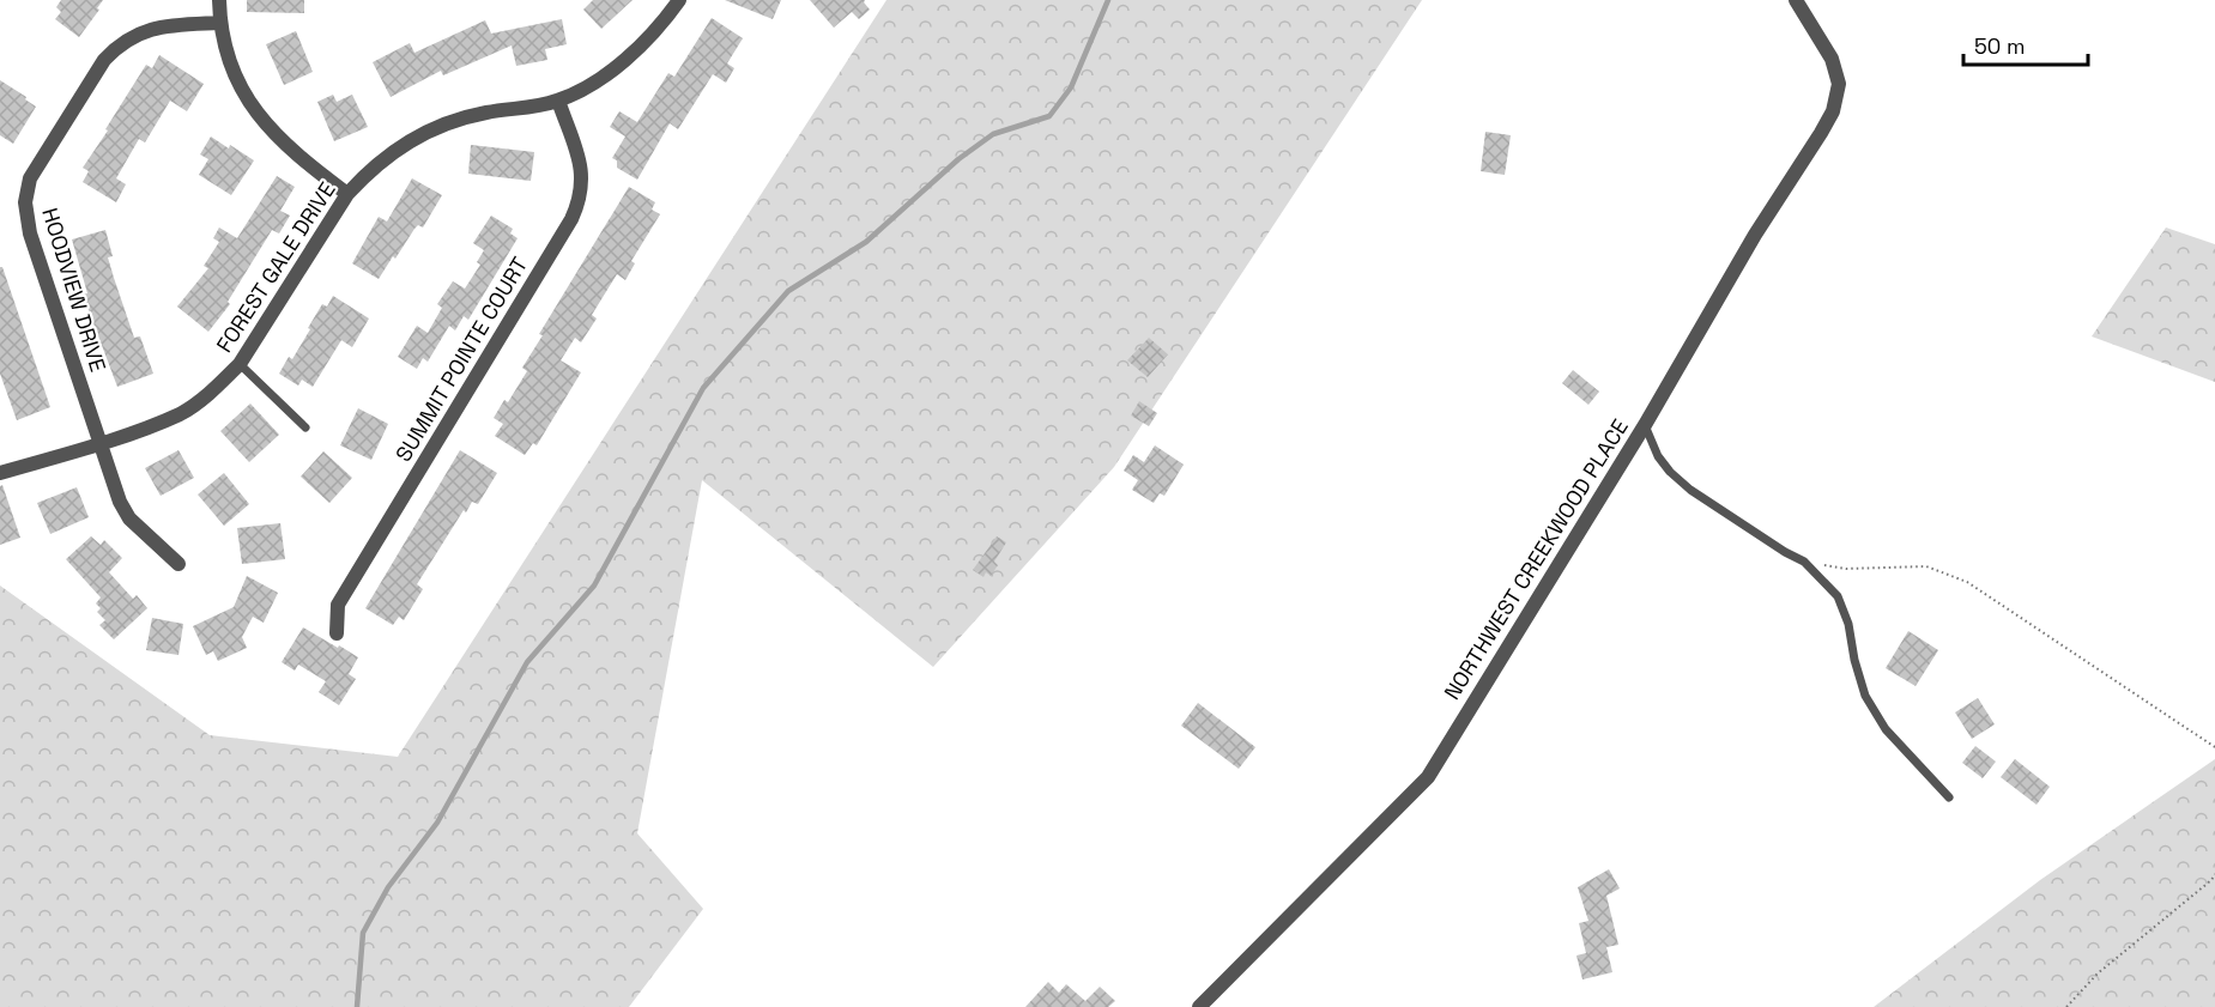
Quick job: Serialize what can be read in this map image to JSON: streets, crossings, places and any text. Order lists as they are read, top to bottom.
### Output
{
  "streets": {
    "street": [
      "FOREST GALE DRIVE",
      "HOODVIEW DRIVE",
      "SUMMIT POINTE COURT",
      "NORTHWEST CREEKWOOD PLACE"
    ]
  },
  "crossings": [
    ["FOREST GALE DRIVE", "HOODVIEW DRIVE"],
    ["FOREST GALE DRIVE", "SUMMIT POINTE COURT"]
  ],
  "scale_bar": "50 m"
}
